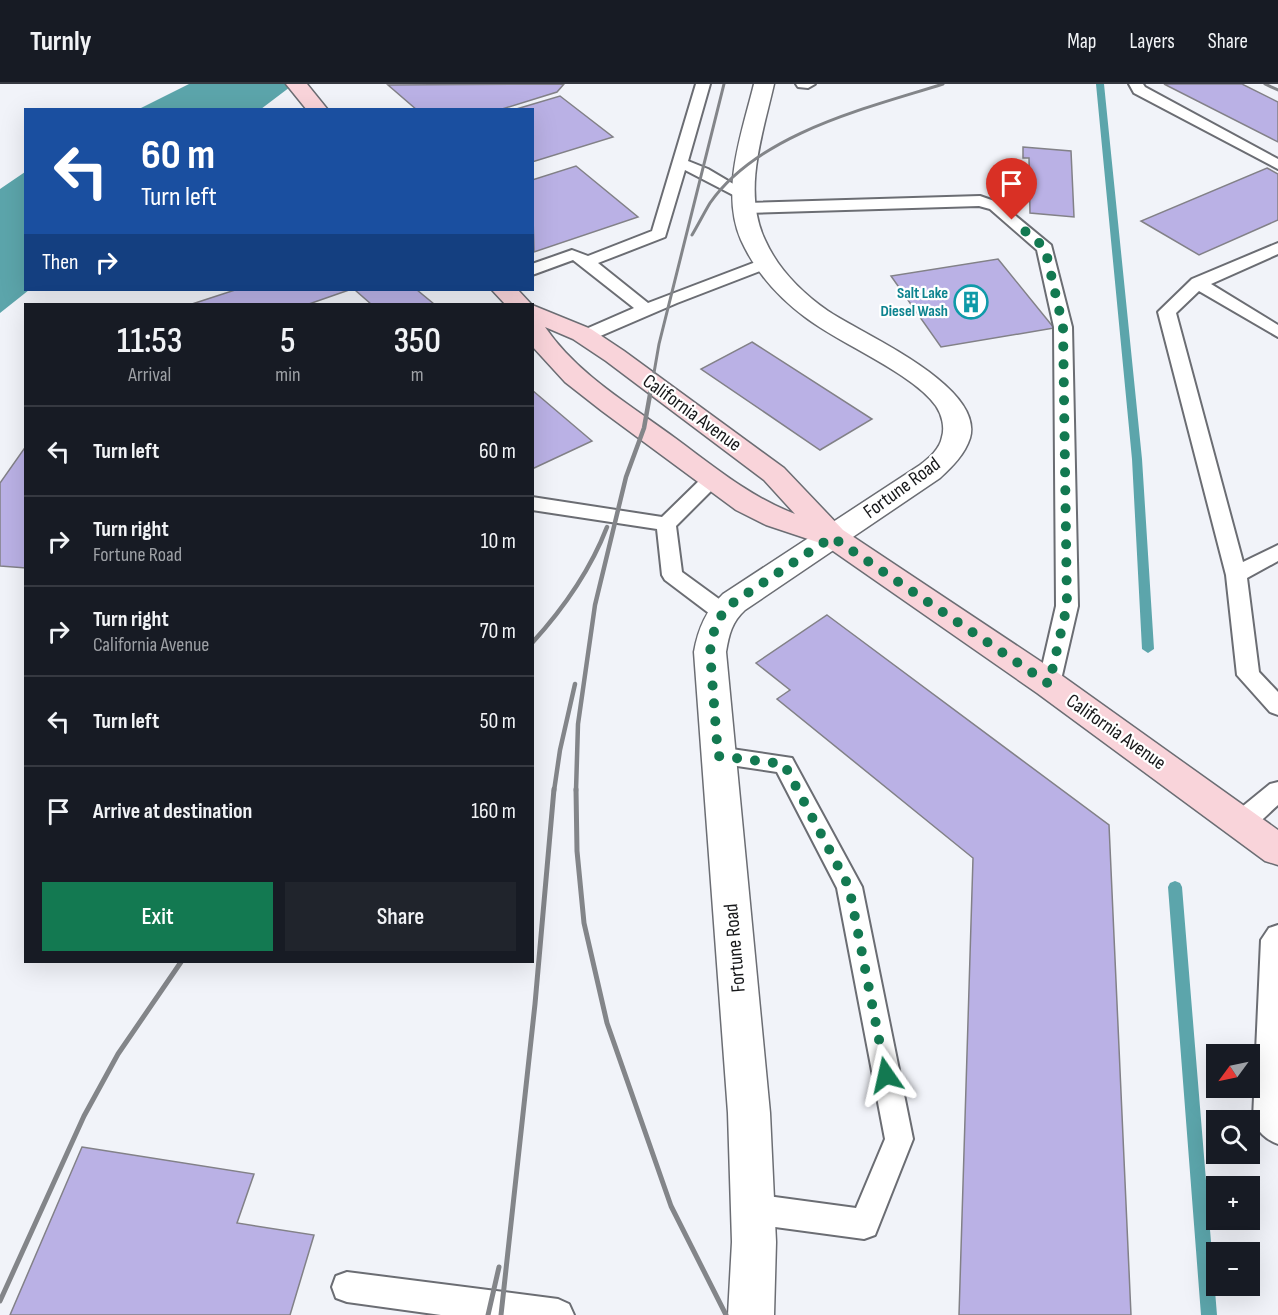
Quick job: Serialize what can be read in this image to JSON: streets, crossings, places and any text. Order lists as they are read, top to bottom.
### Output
{
  "streets": {
    "main road": ["California Avenue"],
    "street": ["Fortune Road"]
  },
  "crossings": [
    ["California Avenue", "Fortune Road"]
  ],
  "places": {
    "building": ["Salt Lake Diesel Wash"]
  },
  "north": "bottom left",
  "page": {
    "header": "Turnly",
    "nav": ["Map", "Layers", "Share"],
    "turn": ["60 m", "Turn left"],
    "then": "Then",
    "eta": [
      "11:53",
      "Arrival",
      "5",
      "min",
      "350",
      "m"
    ],
    "list": [
      {
        "name": "Turn left",
        "value": "60 m"
      },
      {
        "name": "Turn right",
        "note": "Fortune Road",
        "value": "10 m"
      },
      {
        "name": "Turn right",
        "note": "California Avenue",
        "value": "70 m"
      },
      {
        "name": "Turn left",
        "value": "50 m"
      },
      {
        "name": "Arrive at destination",
        "value": "160 m"
      }
    ],
    "buttons": ["Exit", "Share"],
    "map_buttons": ["+", "−"]
  }
}
